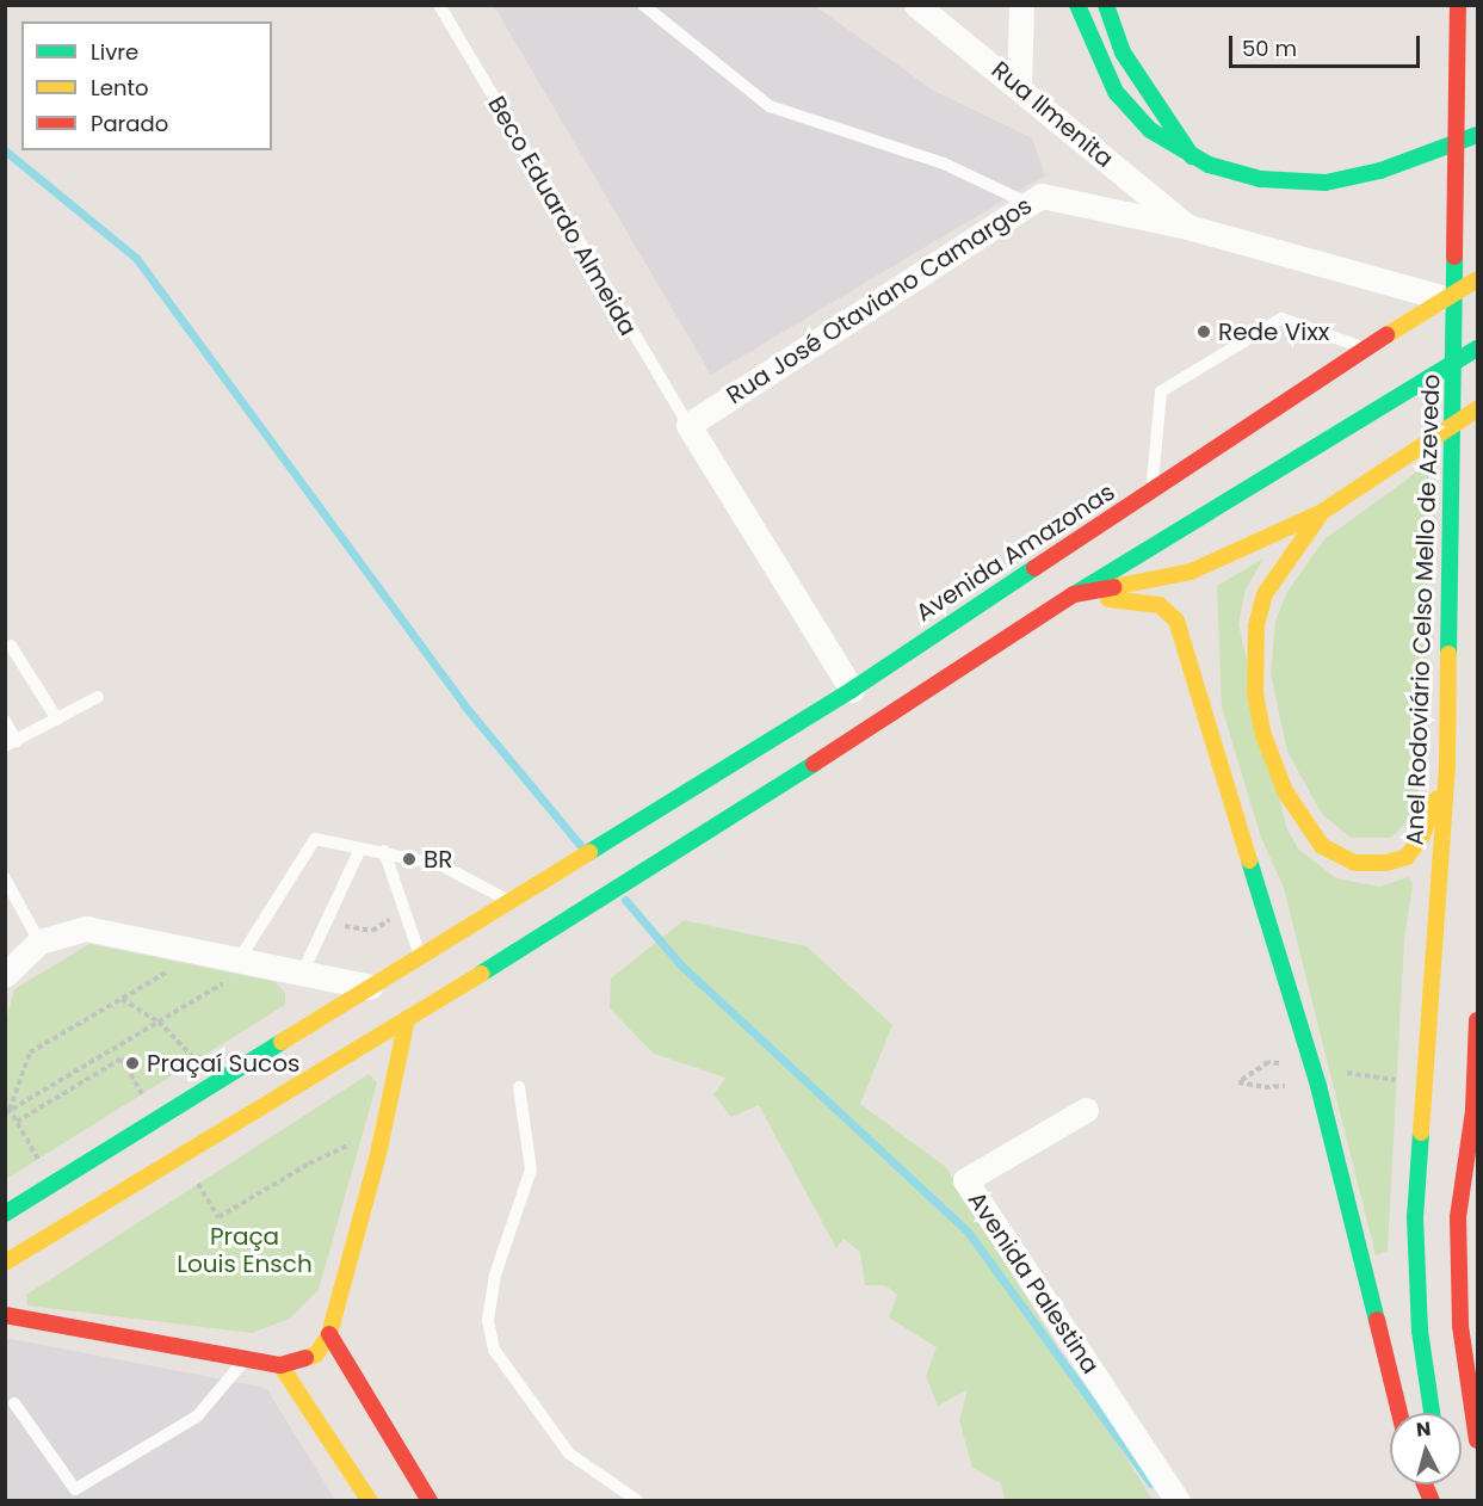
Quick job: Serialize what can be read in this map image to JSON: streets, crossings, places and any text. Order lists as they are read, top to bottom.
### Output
{
  "streets": {
    "main road": ["Avenida Amazonas", "Anel Rodoviário Celso Mello de Azevedo"],
    "street": ["Rua Ilmenita", "Rua José Otaviano Camargos", "Avenida Palestina"],
    "lane": ["Beco Eduardo Almeida"]
  },
  "crossings": [
    ["Rua Ilmenita", "Rua José Otaviano Camargos"],
    ["Beco Eduardo Almeida", "Rua José Otaviano Camargos"],
    ["Rua José Otaviano Camargos", "Avenida Amazonas"]
  ],
  "parks": ["Praça Louis Ensch"],
  "places": ["Rede Vixx", "BR", "Praçaí Sucos"],
  "legend": ["Livre", "Lento", "Parado"],
  "scale_bar": "50 m",
  "north": "top"
}
